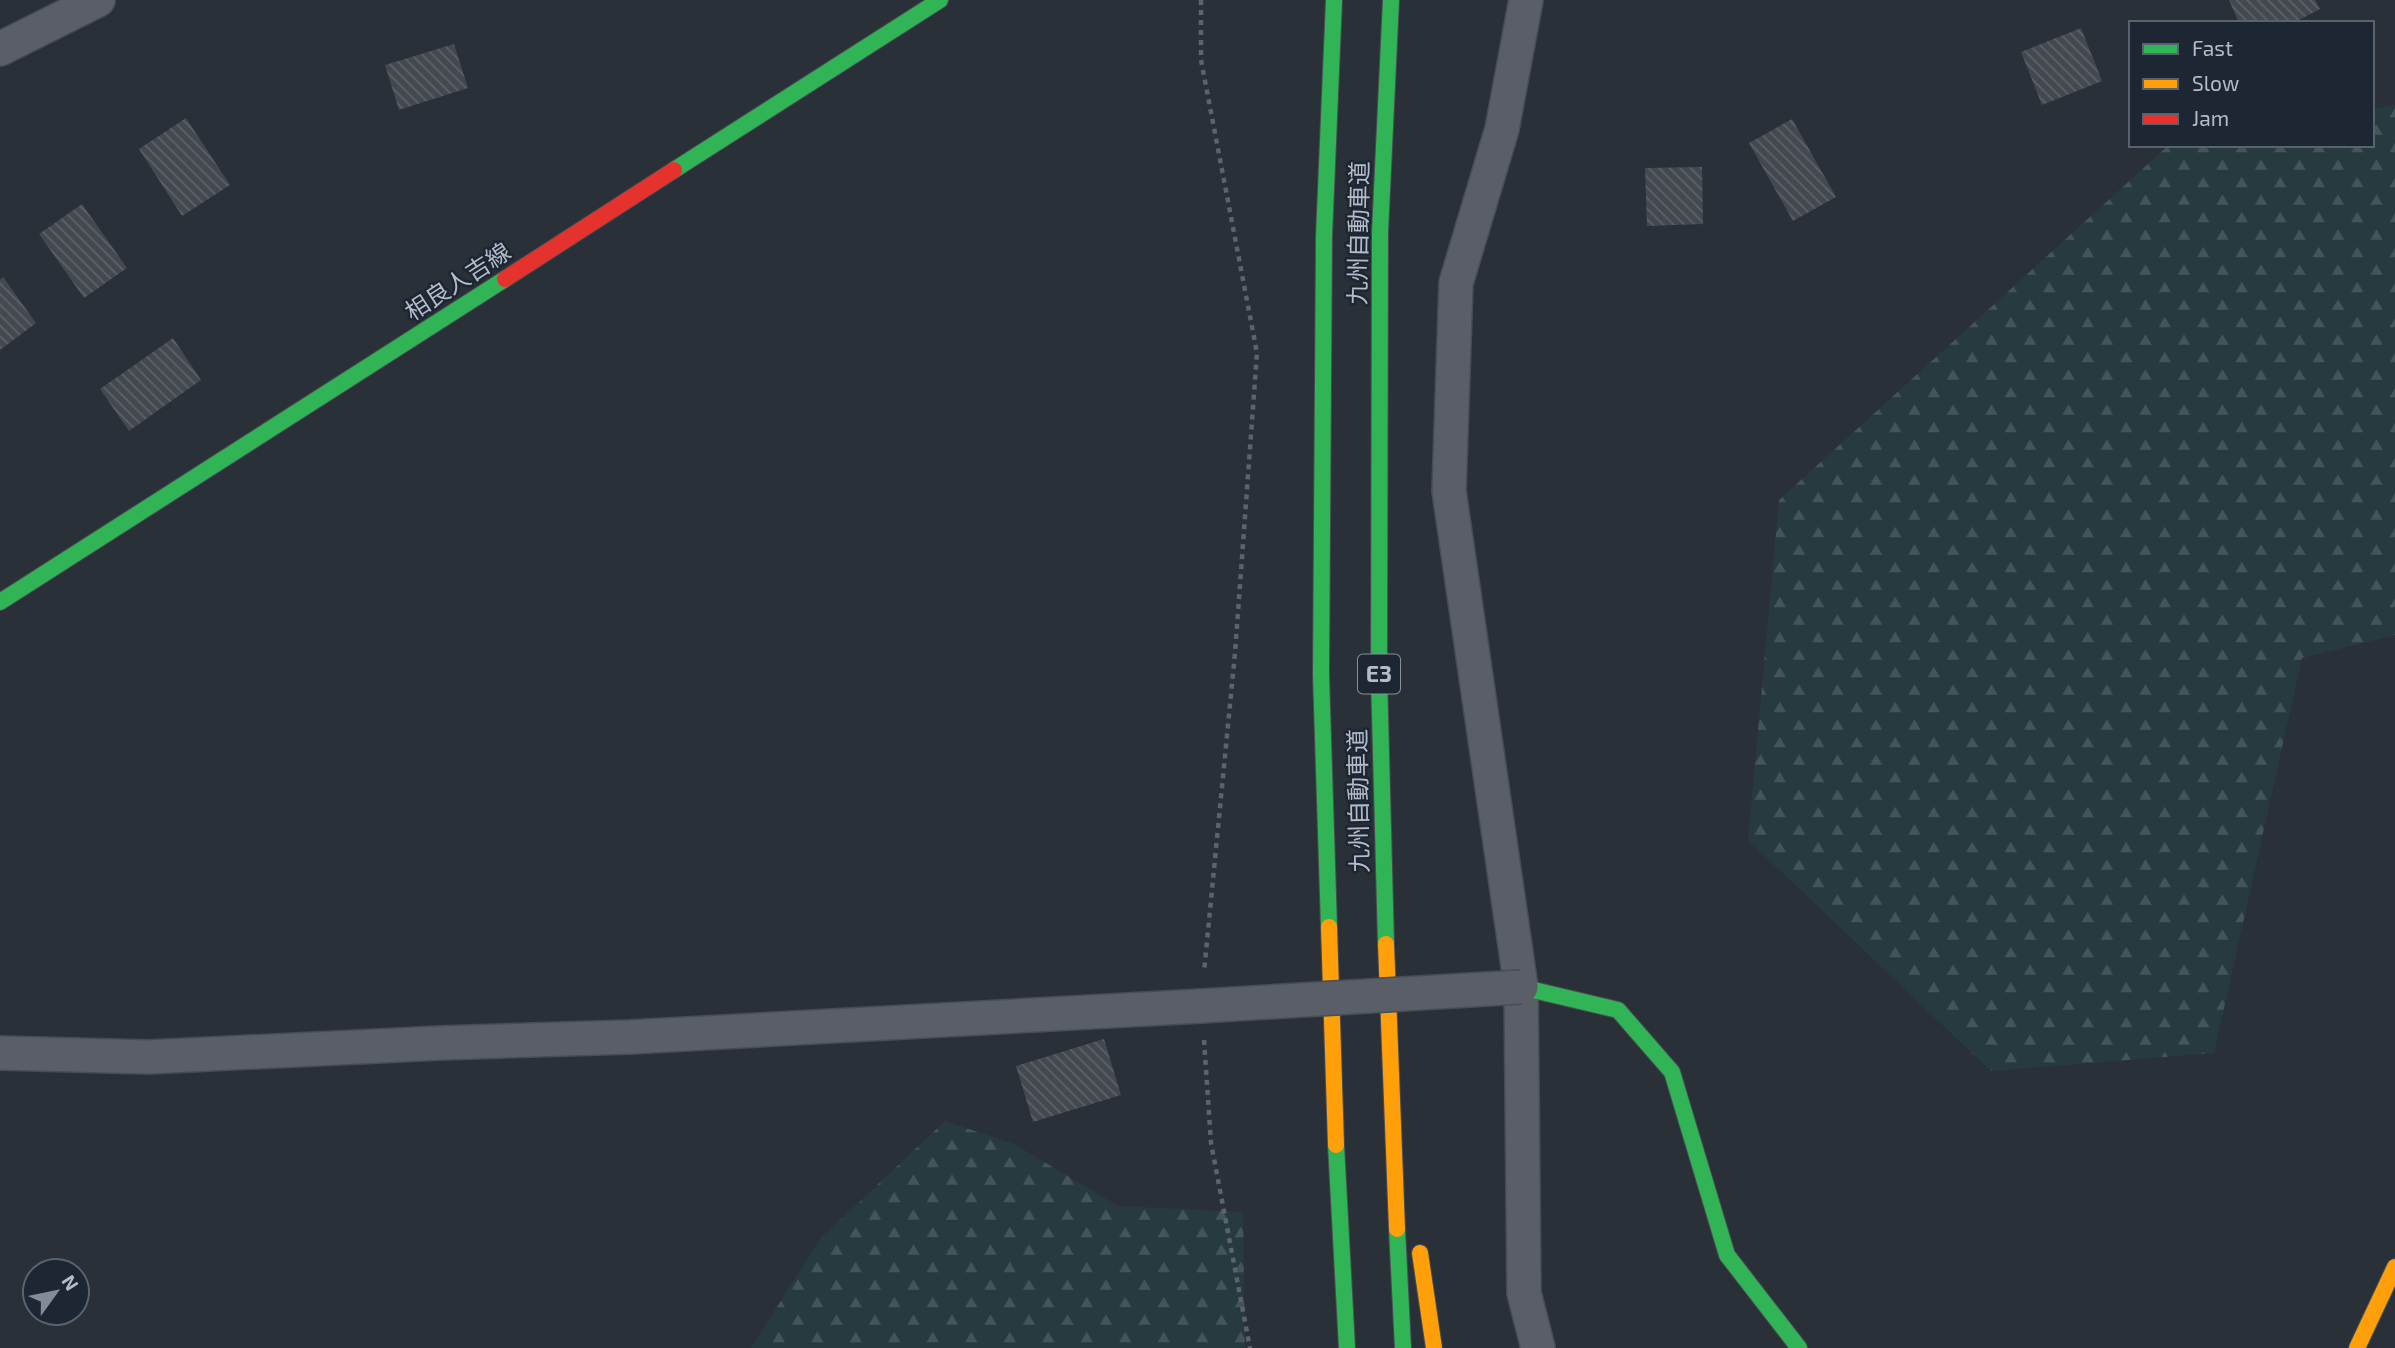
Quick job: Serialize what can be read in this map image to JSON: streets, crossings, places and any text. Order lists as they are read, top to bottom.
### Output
{
  "streets": {
    "main road": ["九州自動車道", "相良人吉線", "E3"]
  },
  "legend": ["Fast", "Slow", "Jam"],
  "north": "top right"
}
